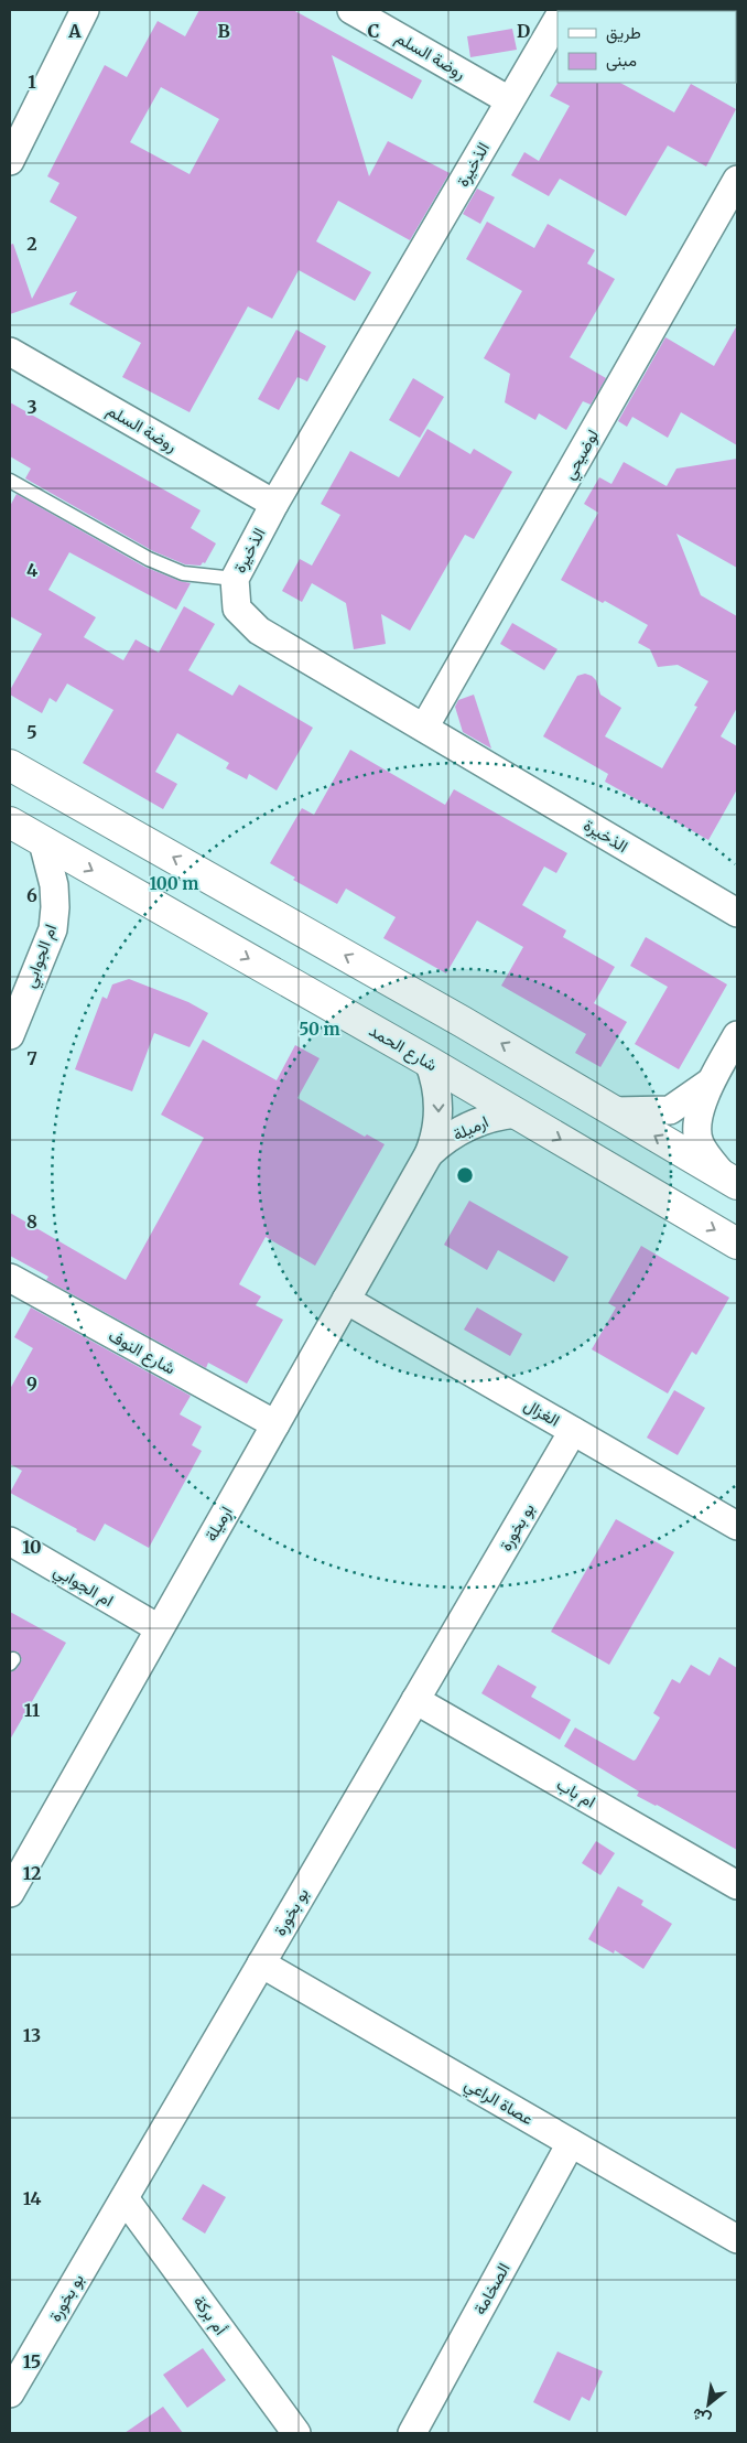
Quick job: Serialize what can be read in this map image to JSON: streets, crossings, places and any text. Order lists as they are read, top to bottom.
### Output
{
  "streets": {
    "street": [
      "روضة السلم",
      "الذخيرة",
      "لوضيحي",
      "ام الجوابي",
      "شارع الحمد",
      "ارميلة",
      "شارع النوف",
      "الغزال",
      "بو بخورة",
      "ام باب",
      "عصاة الراعي",
      "الصخامة",
      "أم بركة"
    ]
  },
  "crossings": [
    ["روضة السلم", "الذخيرة"],
    ["الذخيرة", "لوضيحي"],
    ["ام الجوابي", "شارع الحمد"],
    ["ام الجوابي", "ارميلة"],
    ["شارع الحمد", "ارميلة"],
    ["ارميلة", "شارع النوف"],
    ["ارميلة", "الغزال"],
    ["الغزال", "بو بخورة"],
    ["بو بخورة", "ام باب"],
    ["بو بخورة", "عصاة الراعي"],
    ["بو بخورة", "أم بركة"],
    ["عصاة الراعي", "الصخامة"]
  ],
  "legend": ["طريق", "مبنى"],
  "north": "bottom left",
  "grid": {
    "columns": [
      "A",
      "B",
      "C",
      "D"
    ],
    "rows": [
      "1",
      "2",
      "3",
      "4",
      "5",
      "6",
      "7",
      "8",
      "9",
      "10",
      "11",
      "12",
      "13",
      "14",
      "15"
    ]
  },
  "rings": ["100 m", "50 m"]
}
